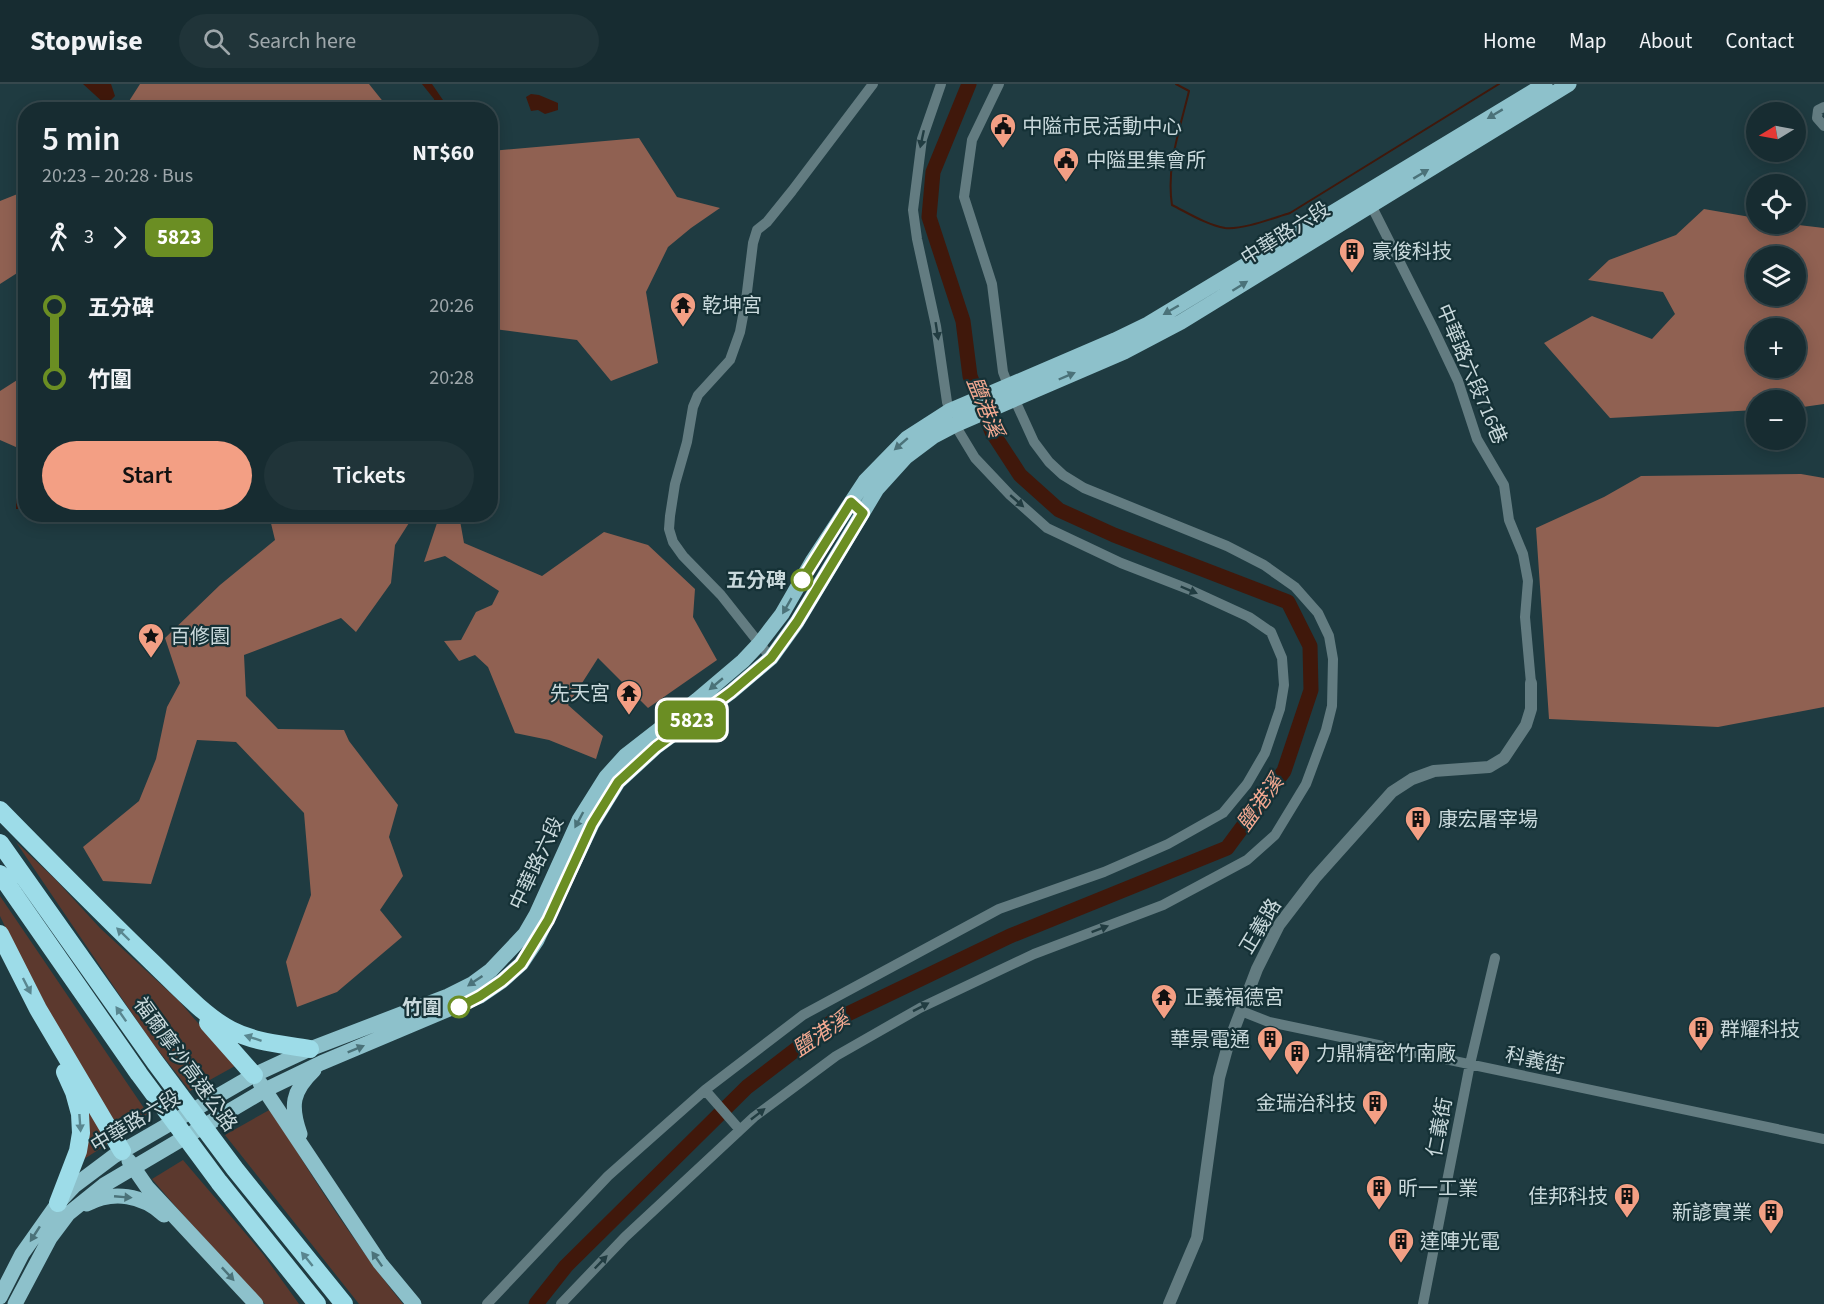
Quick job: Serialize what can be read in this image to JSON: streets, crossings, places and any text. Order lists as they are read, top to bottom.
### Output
{
  "streets": {
    "highway": ["福爾摩沙高速公路"],
    "main road": ["中華路六段"],
    "street": [
      "中華路六段716巷",
      "正義路",
      "科義街",
      "仁義街"
    ]
  },
  "crossings": [
    ["中華路六段", "中華路六段716巷"],
    ["中華路六段716巷", "正義路"],
    ["正義路", "科義街"],
    ["科義街", "仁義街"]
  ],
  "water": ["鹽港溪"],
  "places": {
    "public building": ["中隘市民活動中心", "中隘里集會所"],
    "building": [
      "豪俊科技",
      "康宏屠宰場",
      "群耀科技",
      "華景電通",
      "力鼎精密竹南廠",
      "金瑞治科技",
      "昕一工業",
      "佳邦科技",
      "新諺實業",
      "達陣光電"
    ],
    "temple": ["乾坤宮", "先天宮", "正義福德宮"],
    "other": ["五分碑", "竹圍"],
    "place": ["百修園"]
  },
  "lines": ["bus line 5823"],
  "north": "left",
  "page": {
    "header": "Stopwise",
    "search": "Search here",
    "nav": [
      "Home",
      "Map",
      "About",
      "Contact"
    ],
    "on_map": "5823",
    "map_buttons": ["+", "−"],
    "heading": ["5 min", "20:23 – 20:28 · Bus", "NT$60"],
    "legs": ["3", "5823"],
    "list": [
      {
        "name": "五分碑",
        "value": "20:26"
      },
      {
        "name": "竹圍",
        "value": "20:28"
      }
    ],
    "buttons": ["Start", "Tickets"]
  }
}
